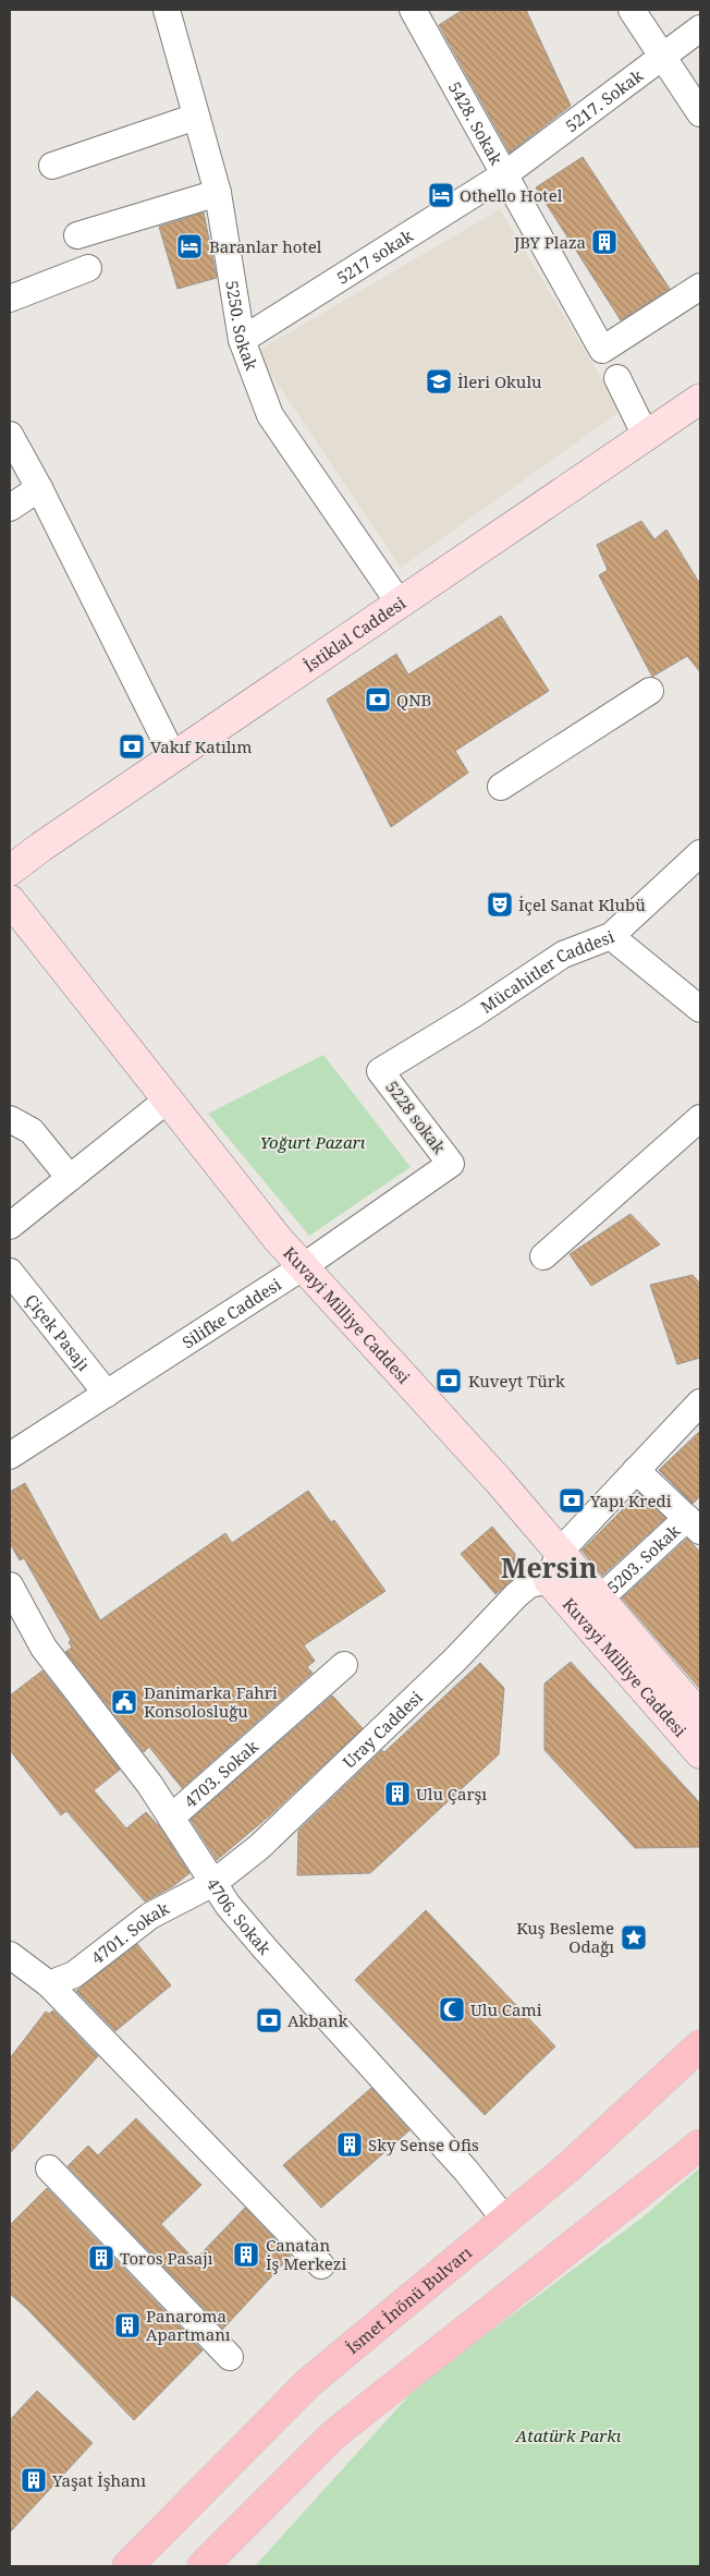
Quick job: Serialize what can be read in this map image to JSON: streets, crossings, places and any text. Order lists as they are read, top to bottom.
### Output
{
  "streets": {
    "main road": ["İsmet İnönü Bulvarı"],
    "street": [
      "5217. Sokak",
      "5428. Sokak",
      "5217 sokak",
      "5250. Sokak",
      "İstiklal Caddesi",
      "Mücahitler Caddesi",
      "5228 sokak",
      "Silifke Caddesi",
      "Kuvayi Milliye Caddesi",
      "Çiçek Pasajı",
      "5203. Sokak",
      "Uray Caddesi",
      "4703. Sokak",
      "4706. Sokak",
      "4701. Sokak"
    ]
  },
  "crossings": [
    ["5217. Sokak", "5428. Sokak"],
    ["5217. Sokak", "5217 sokak"],
    ["5428. Sokak", "5217 sokak"],
    ["5217 sokak", "5250. Sokak"],
    ["5250. Sokak", "İstiklal Caddesi"],
    ["Mücahitler Caddesi", "5228 sokak"],
    ["5228 sokak", "Silifke Caddesi"],
    ["Silifke Caddesi", "Kuvayi Milliye Caddesi"],
    ["Silifke Caddesi", "Çiçek Pasajı"],
    ["Kuvayi Milliye Caddesi", "5203. Sokak"],
    ["Kuvayi Milliye Caddesi", "Uray Caddesi"],
    ["Uray Caddesi", "4706. Sokak"],
    ["Uray Caddesi", "4701. Sokak"],
    ["4703. Sokak", "4706. Sokak"],
    ["4706. Sokak", "4701. Sokak"],
    ["4706. Sokak", "İsmet İnönü Bulvarı"]
  ],
  "districts": ["Mersin"],
  "parks": ["Yoğurt Pazarı", "Atatürk Parkı"],
  "places": {
    "hotel": ["Othello Hotel", "Baranlar hotel"],
    "building": [
      "JBY Plaza",
      "Ulu Çarşı",
      "Sky Sense Ofis",
      "Canatan İş Merkezi",
      "Toros Pasajı",
      "Panaroma Apartmanı",
      "Yaşat İşhanı"
    ],
    "school or university": ["İleri Okulu"],
    "bank": [
      "QNB",
      "Vakıf Katılım",
      "Kuveyt Türk",
      "Yapı Kredi",
      "Akbank"
    ],
    "theatre": ["İçel Sanat Klubü"],
    "public building": ["Danimarka Fahri Konsolosluğu"],
    "place": ["Kuş Besleme Odağı"],
    "mosque": ["Ulu Cami"]
  }
}
